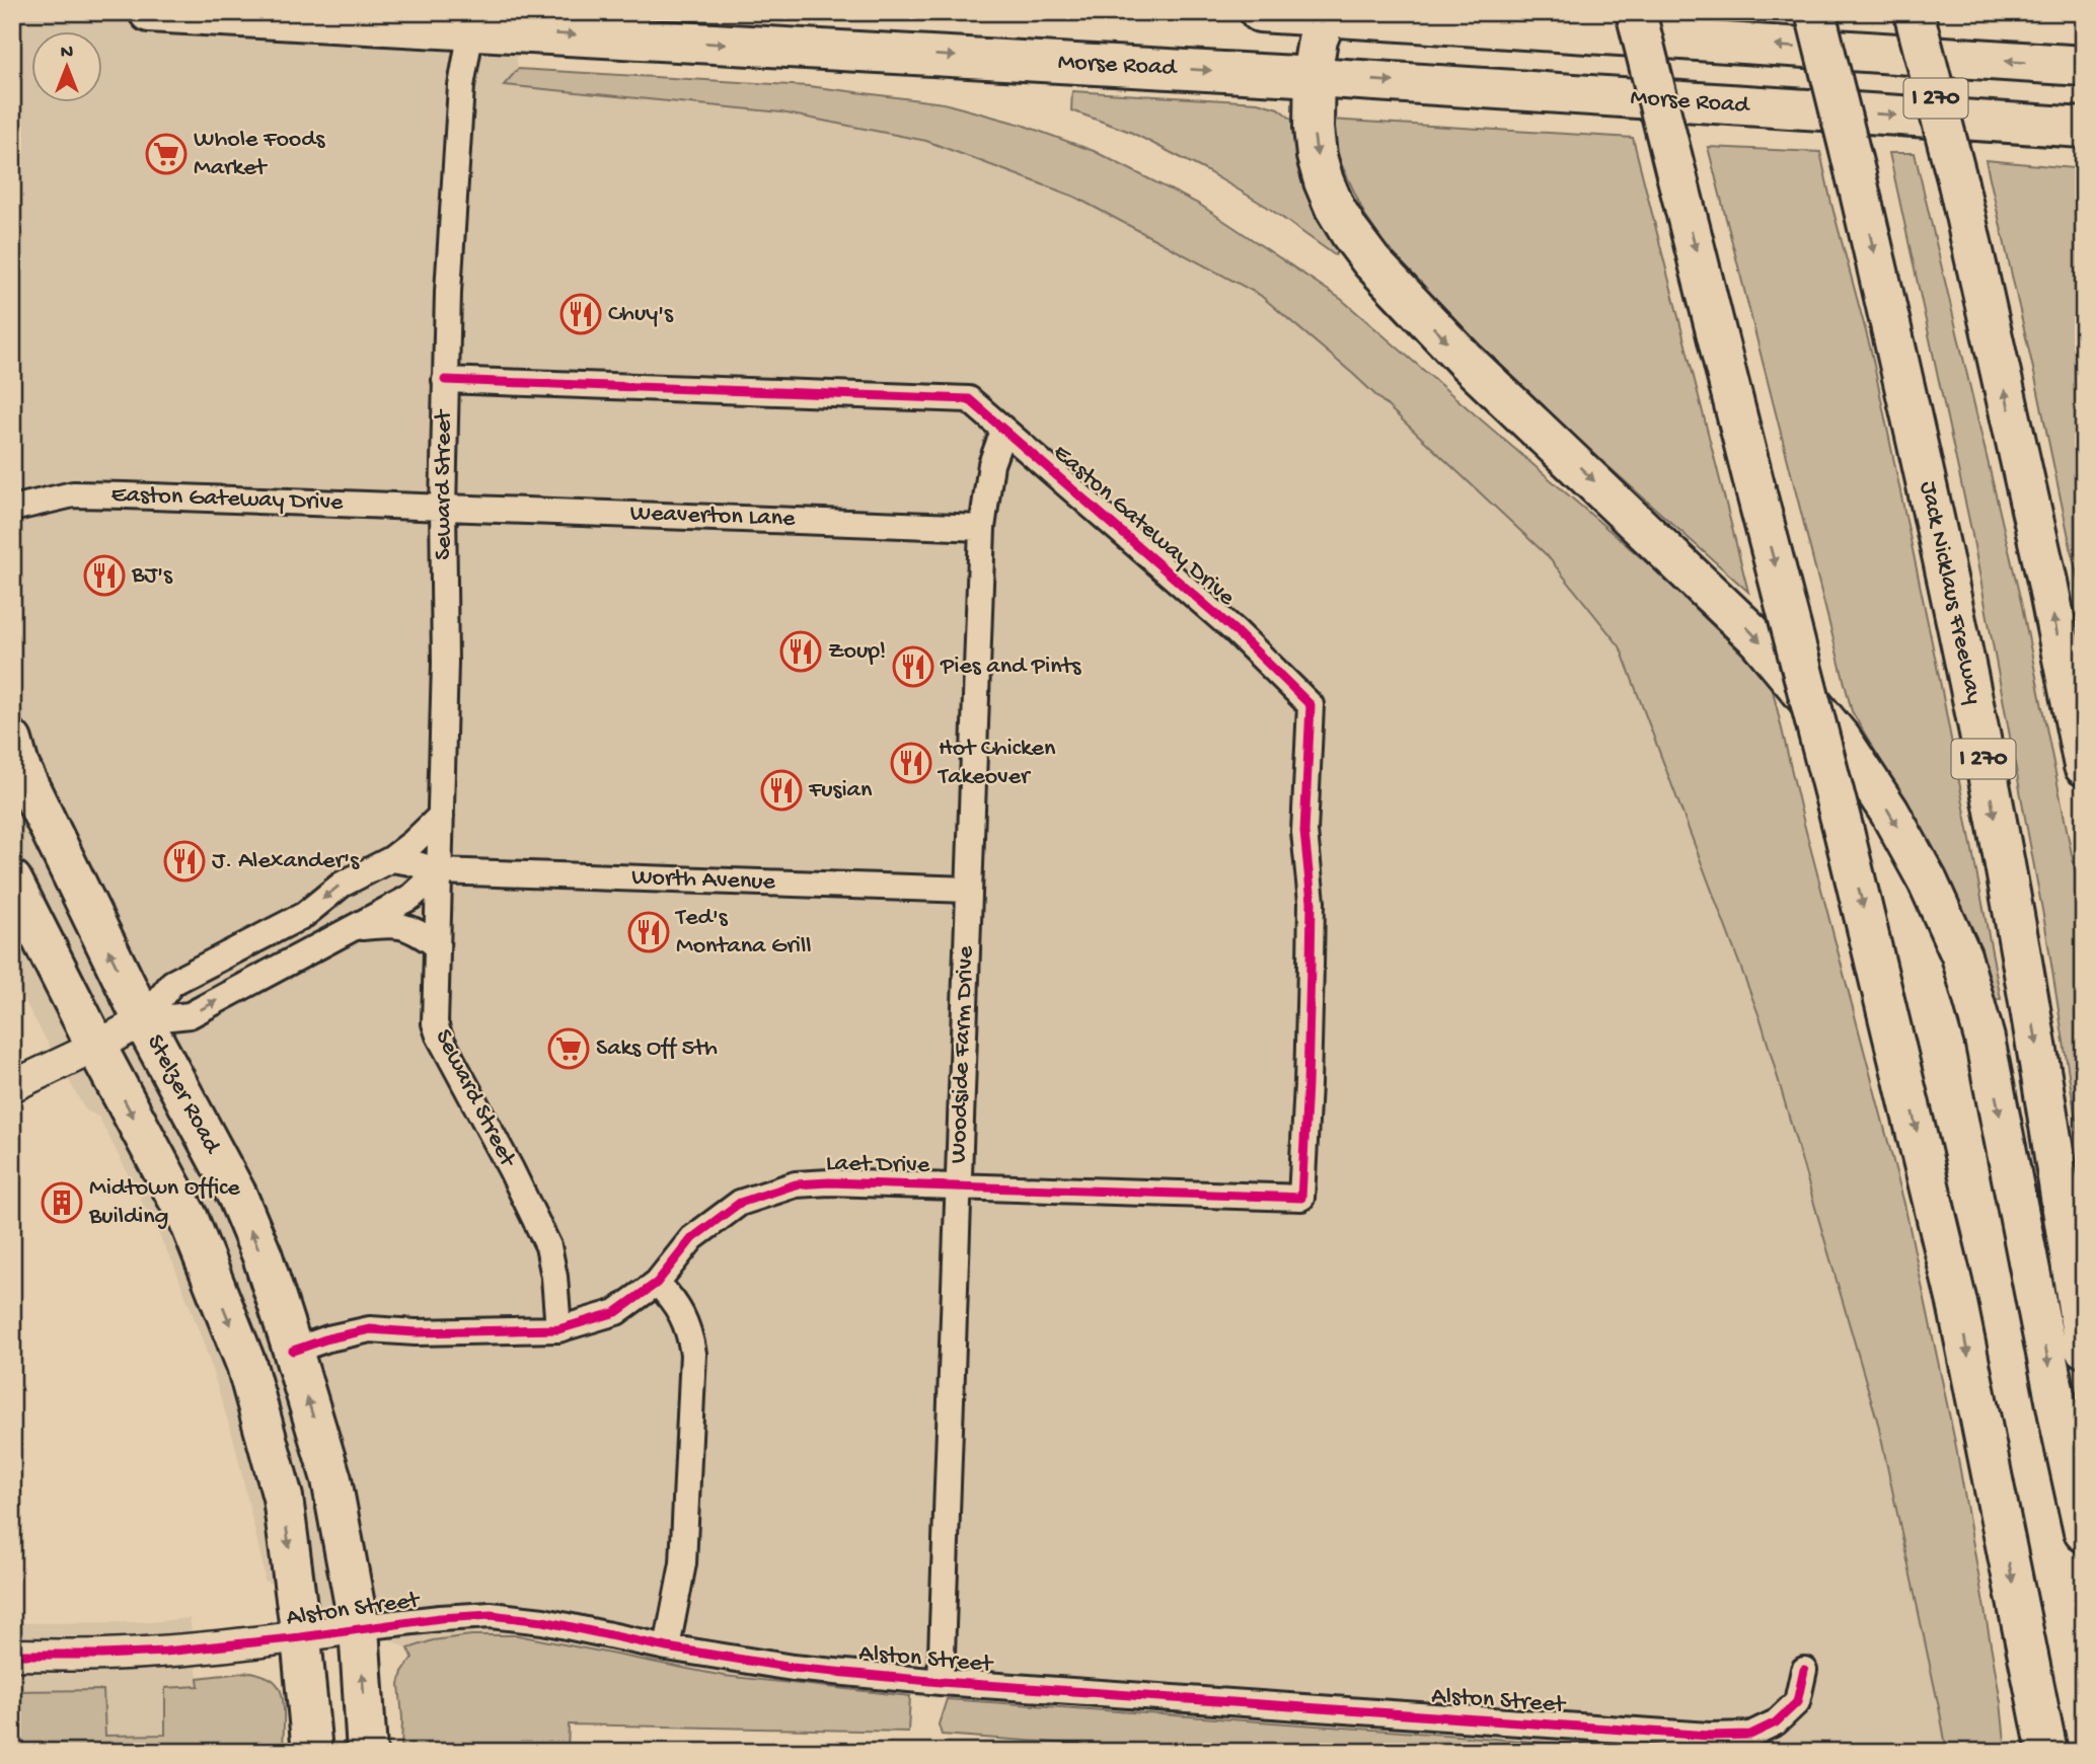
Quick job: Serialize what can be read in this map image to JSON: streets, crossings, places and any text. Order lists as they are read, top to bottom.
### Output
{
  "streets": {
    "main road": [
      "Morse Road",
      "I 270",
      "Jack Nicklaus Freeway",
      "Stelzer Road"
    ],
    "street": [
      "Seward Street",
      "Easton Gateway Drive",
      "Weaverton Lane",
      "Worth Avenue",
      "Woodside Farm Drive",
      "Laet Drive",
      "Alston Street"
    ]
  },
  "crossings": [
    ["Morse Road", "Seward Street"],
    ["Seward Street", "Easton Gateway Drive"],
    ["Seward Street", "Weaverton Lane"],
    ["Seward Street", "Worth Avenue"],
    ["Seward Street", "Laet Drive"],
    ["Easton Gateway Drive", "Weaverton Lane"],
    ["Easton Gateway Drive", "Woodside Farm Drive"],
    ["Easton Gateway Drive", "Laet Drive"],
    ["Weaverton Lane", "Woodside Farm Drive"],
    ["Worth Avenue", "Woodside Farm Drive"],
    ["Woodside Farm Drive", "Laet Drive"],
    ["Woodside Farm Drive", "Alston Street"],
    ["Stelzer Road", "Laet Drive"],
    ["Stelzer Road", "Alston Street"]
  ],
  "places": {
    "supermarket": ["Whole Foods Market", "Saks Off 5th"],
    "restaurant": [
      "Chuy's",
      "BJ's",
      "Zoup!",
      "Pies and Pints",
      "Hot Chicken Takeover",
      "Fusian",
      "J. Alexander's",
      "Ted's Montana Grill"
    ],
    "building": ["Midtown Office Building"]
  },
  "north": "top"
}
